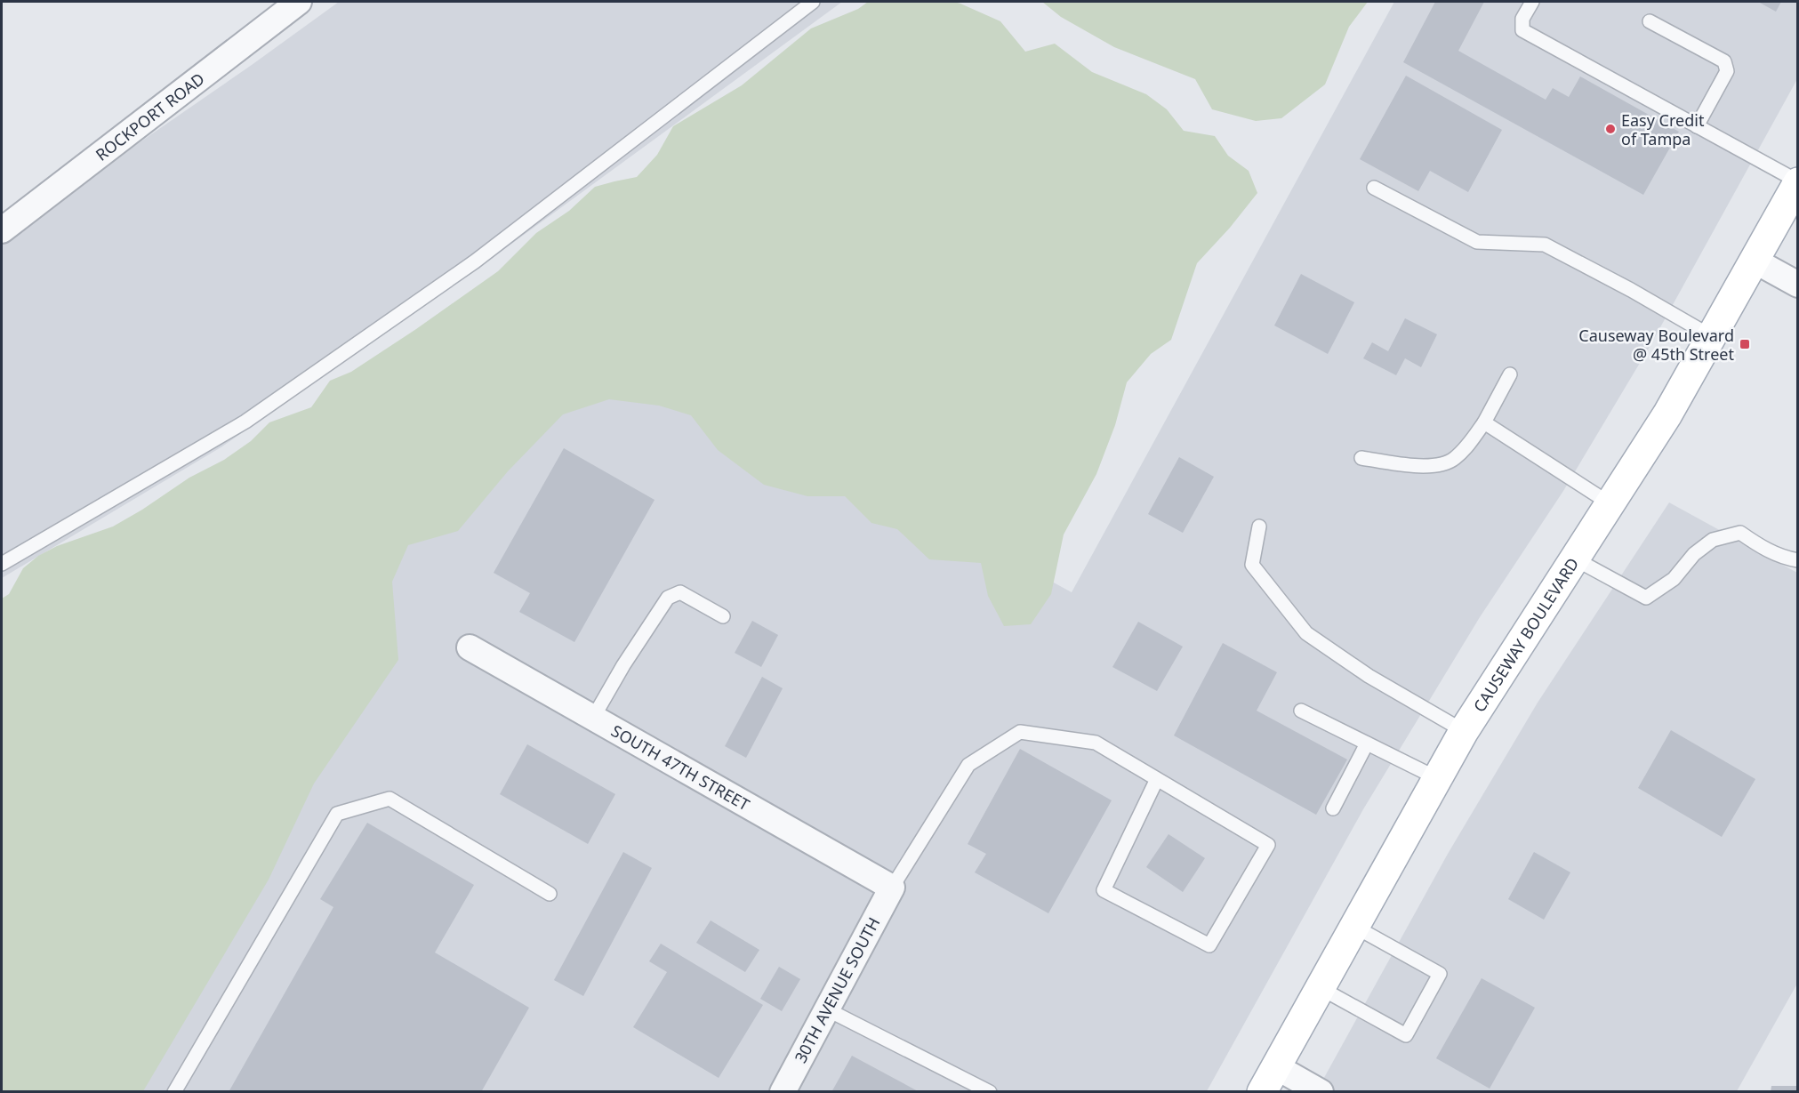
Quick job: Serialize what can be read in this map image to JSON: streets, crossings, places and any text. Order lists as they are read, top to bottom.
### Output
{
  "streets": {
    "main road": ["CAUSEWAY BOULEVARD"],
    "street": ["ROCKPORT ROAD", "SOUTH 47TH STREET", "30TH AVENUE SOUTH"]
  },
  "crossings": [
    ["SOUTH 47TH STREET", "30TH AVENUE SOUTH"]
  ],
  "places": {
    "other": ["Easy Credit of Tampa"],
    "transit": ["Causeway Boulevard @ 45th Street"]
  }
}
